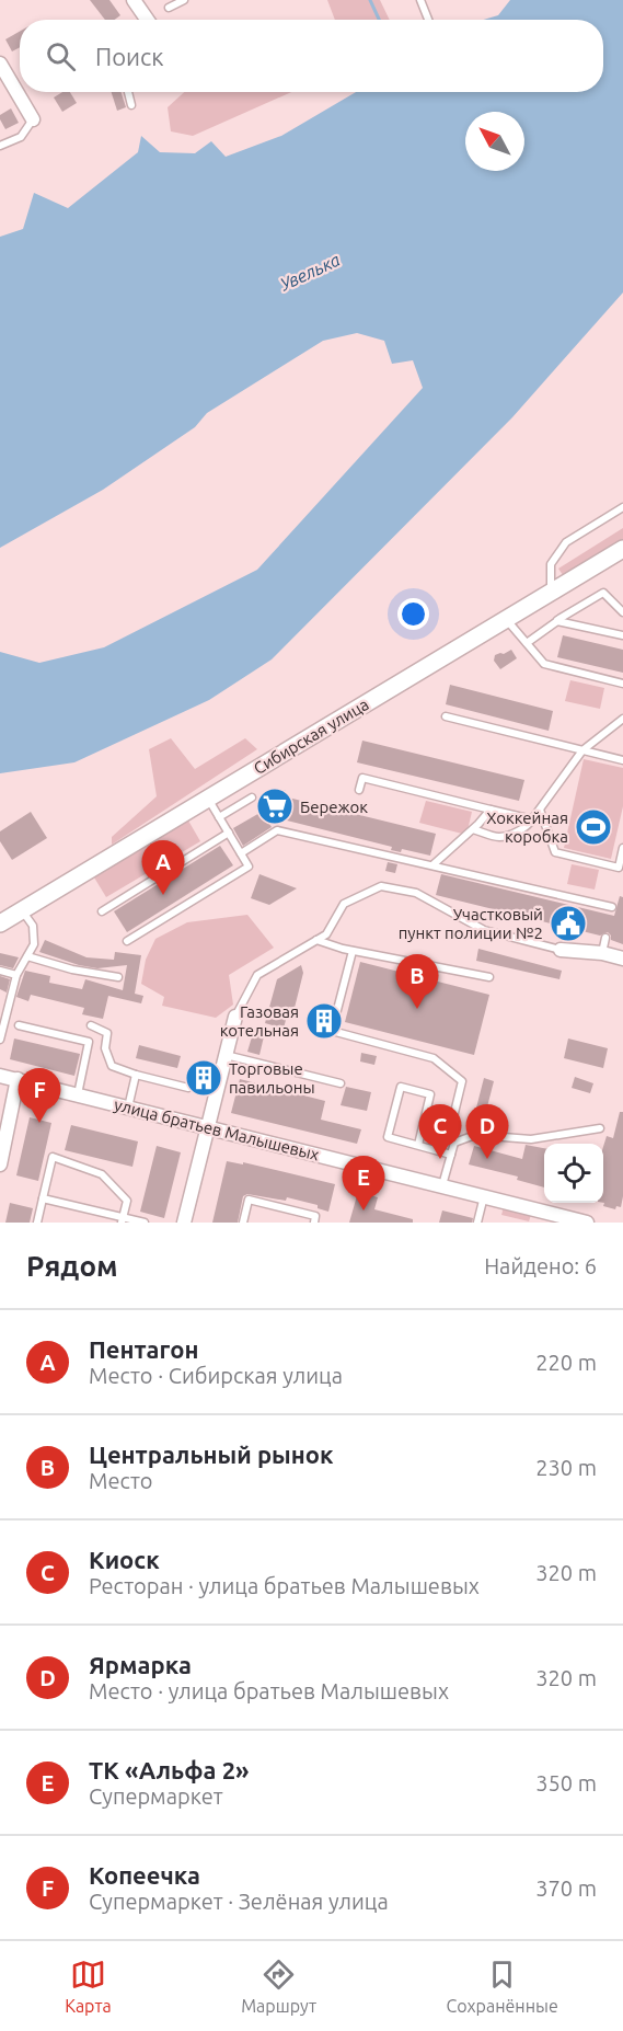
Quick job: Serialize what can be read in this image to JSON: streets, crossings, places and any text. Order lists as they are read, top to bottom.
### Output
{
  "streets": {
    "street": ["Сибирская улица", "улица братьев Малышевых"]
  },
  "water": ["Увелька"],
  "places": {
    "supermarket": ["Бережок"],
    "sports": ["Хоккейная коробка"],
    "public building": ["Участковый пункт полиции №2"],
    "building": ["Газовая котельная", "Торговые павильоны"]
  },
  "north": "top left",
  "page": {
    "search": "Поиск",
    "pins": [
      "A",
      "B",
      "F",
      "C",
      "D",
      "E"
    ],
    "heading": ["Рядом", "Найдено: 6"],
    "list": [
      {
        "mark": "A",
        "name": "Пентагон",
        "note": "Место · Сибирская улица",
        "value": "220 m"
      },
      {
        "mark": "B",
        "name": "Центральный рынок",
        "note": "Место",
        "value": "230 m"
      },
      {
        "mark": "C",
        "name": "Киоск",
        "note": "Ресторан · улица братьев Малышевых",
        "value": "320 m"
      },
      {
        "mark": "D",
        "name": "Ярмарка",
        "note": "Место · улица братьев Малышевых",
        "value": "320 m"
      },
      {
        "mark": "E",
        "name": "ТК «Альфа 2»",
        "note": "Супермаркет",
        "value": "350 m"
      },
      {
        "mark": "F",
        "name": "Копеечка",
        "note": "Супермаркет · Зелёная улица",
        "value": "370 m"
      }
    ],
    "nav": ["Карта", "Маршрут", "Сохранённые"]
  }
}
